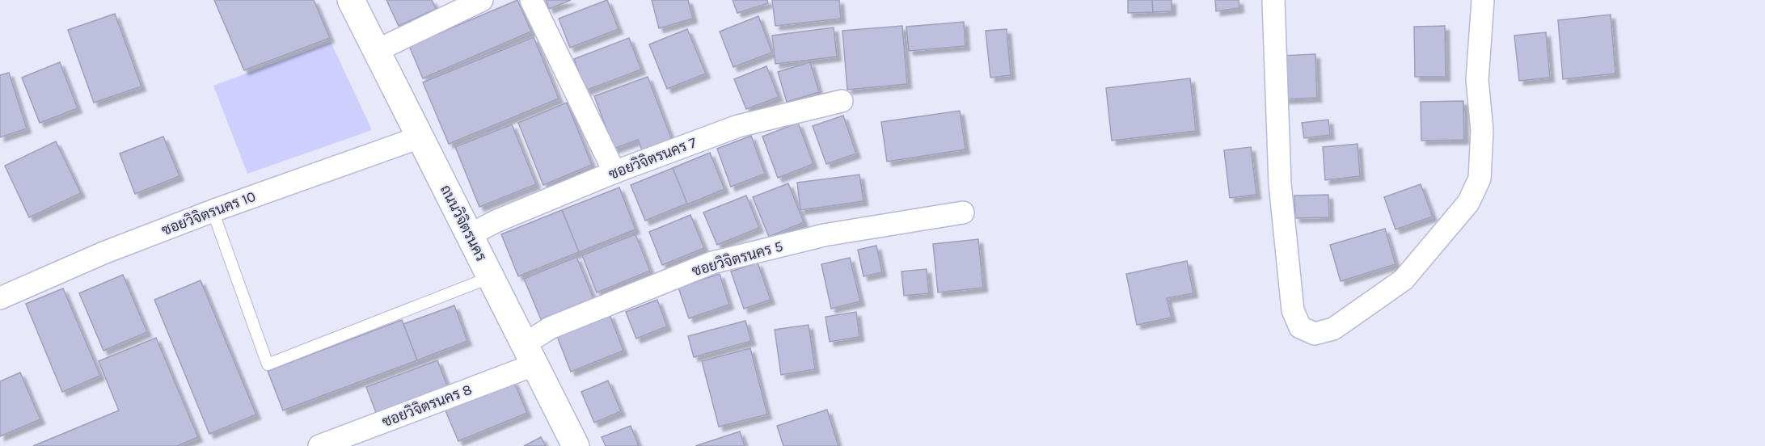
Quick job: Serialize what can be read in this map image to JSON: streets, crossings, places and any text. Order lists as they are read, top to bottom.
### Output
{
  "streets": {
    "street": [
      "ซอยวิจิตรนคร 7",
      "ซอยวิจิตรนคร 10",
      "ถนนวิจิตรนคร",
      "ซอยวิจิตรนคร 5",
      "ซอยวิจิตรนคร 8"
    ]
  },
  "crossings": [
    ["ซอยวิจิตรนคร 7", "ถนนวิจิตรนคร"],
    ["ซอยวิจิตรนคร 10", "ถนนวิจิตรนคร"],
    ["ถนนวิจิตรนคร", "ซอยวิจิตรนคร 5"],
    ["ถนนวิจิตรนคร", "ซอยวิจิตรนคร 8"],
    ["ซอยวิจิตรนคร 5", "ซอยวิจิตรนคร 8"]
  ]
}
